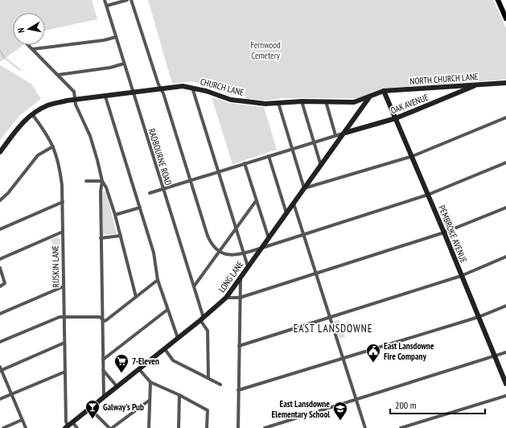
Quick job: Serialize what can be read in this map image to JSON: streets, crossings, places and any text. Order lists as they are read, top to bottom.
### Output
{
  "streets": {
    "street": [
      "NORTH CHURCH LANE",
      "CHURCH LANE",
      "OAK AVENUE",
      "RADBOURNE ROAD",
      "PEMBROKE AVENUE",
      "RUSKIN LANE",
      "LONG LANE"
    ]
  },
  "crossings": [
    ["NORTH CHURCH LANE", "CHURCH LANE"],
    ["NORTH CHURCH LANE", "OAK AVENUE"],
    ["NORTH CHURCH LANE", "PEMBROKE AVENUE"],
    ["CHURCH LANE", "RADBOURNE ROAD"],
    ["CHURCH LANE", "PEMBROKE AVENUE"],
    ["CHURCH LANE", "RUSKIN LANE"],
    ["CHURCH LANE", "LONG LANE"],
    ["OAK AVENUE", "PEMBROKE AVENUE"],
    ["OAK AVENUE", "LONG LANE"],
    ["RADBOURNE ROAD", "LONG LANE"],
    ["RUSKIN LANE", "LONG LANE"]
  ],
  "districts": ["EAST LANSDOWNE"],
  "parks": ["Fernwood Cemetery"],
  "places": {
    "public building": ["East Lansdowne Fire Company"],
    "supermarket": ["7-Eleven"],
    "bar": ["Galway's Pub"],
    "school or university": ["East Lansdowne Elementary School"]
  },
  "scale_bar": "200 m",
  "north": "left"
}
